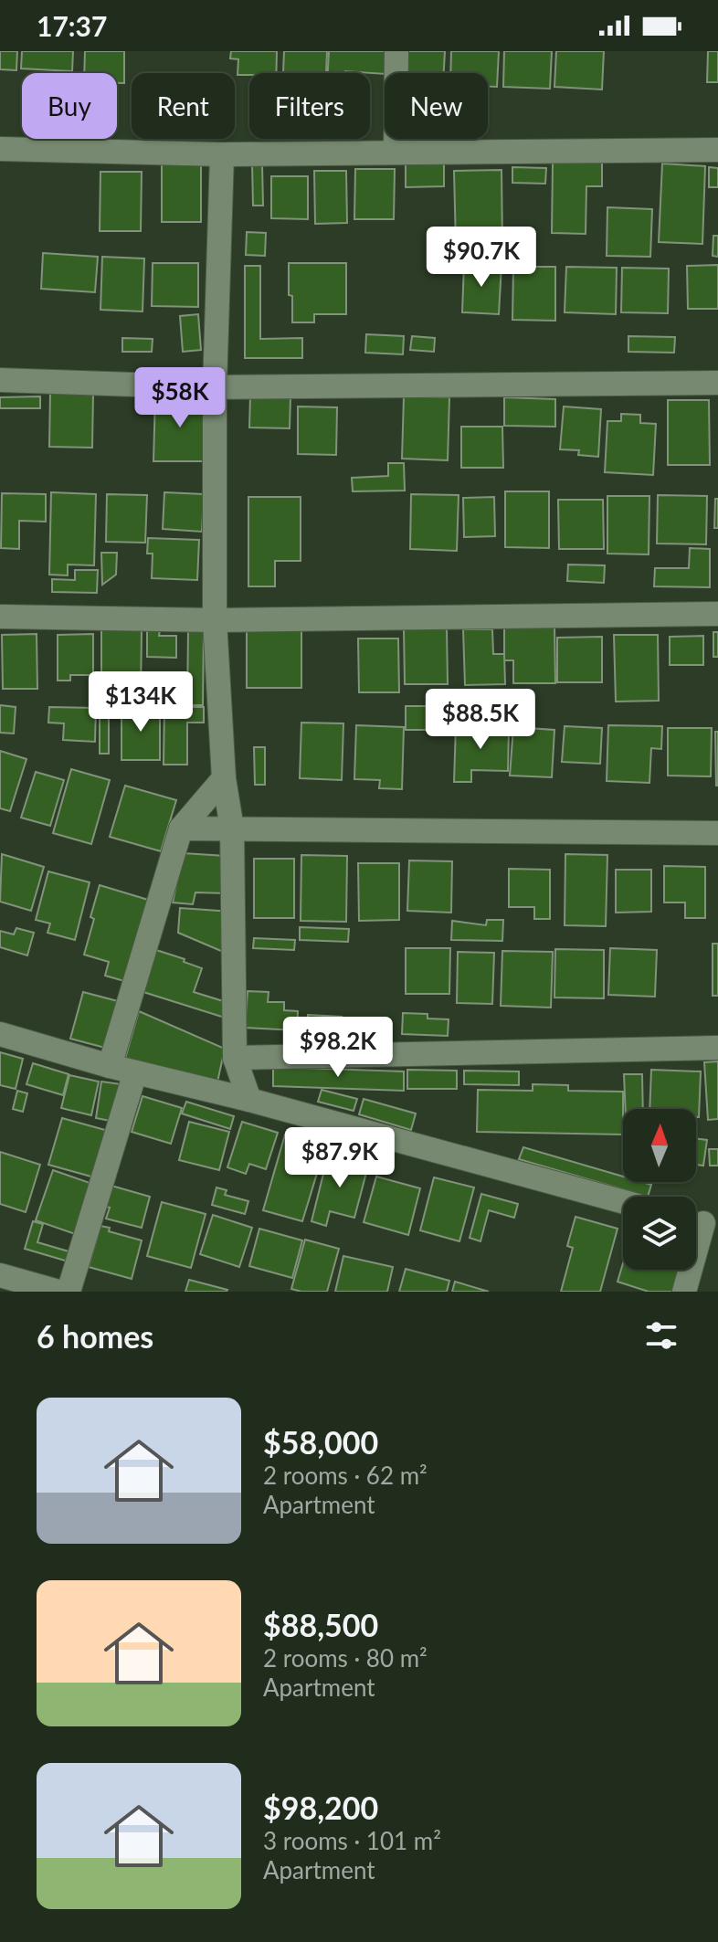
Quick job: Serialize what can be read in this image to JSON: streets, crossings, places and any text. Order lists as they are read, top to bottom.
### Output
{
  "north": "top",
  "page": {
    "status": "17:37",
    "chip": [
      "Buy",
      "Rent",
      "Filters",
      "New"
    ],
    "price": [
      "$90.7K",
      "$58K",
      "$134K",
      "$88.5K",
      "$98.2K",
      "$87.9K"
    ],
    "heading": "6 homes",
    "list": [
      {
        "name": "$58,000",
        "note": "2 rooms · 62 m² · Apartment"
      },
      {
        "name": "$88,500",
        "note": "2 rooms · 80 m² · Apartment"
      },
      {
        "name": "$98,200",
        "note": "3 rooms · 101 m² · Apartment"
      }
    ]
  }
}
